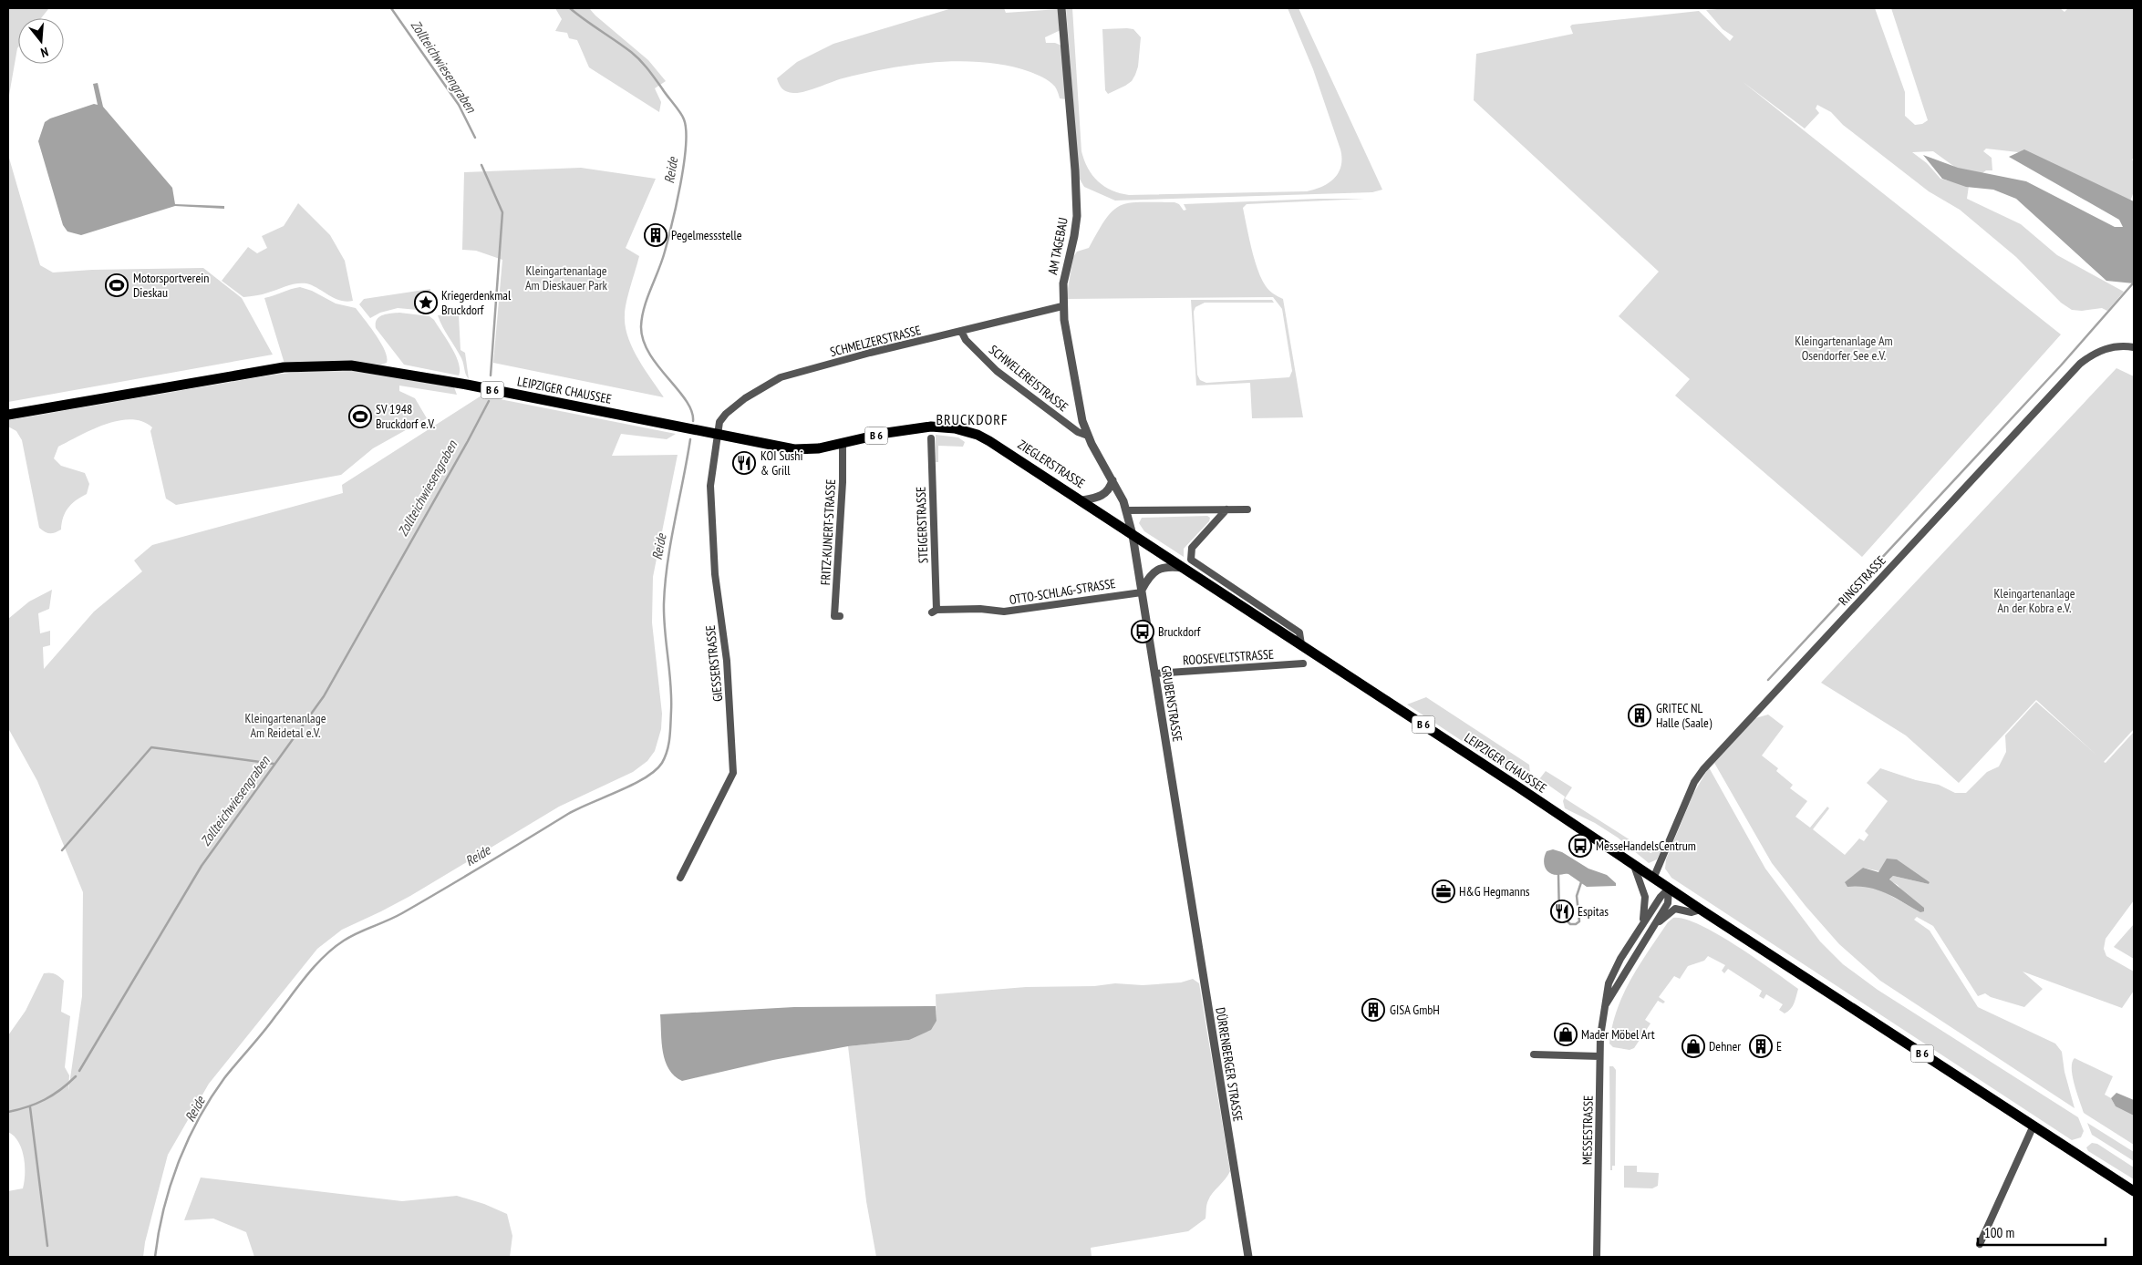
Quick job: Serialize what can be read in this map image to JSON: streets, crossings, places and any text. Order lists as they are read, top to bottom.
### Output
{
  "streets": {
    "main road": ["B 6", "LEIPZIGER CHAUSSEE", "ZIEGLERSTRASSE"],
    "street": [
      "AM TAGEBAU",
      "SCHMELZERSTRASSE",
      "SCHWELEREISTRASSE",
      "STEIGERSTRASSE",
      "FRITZ-KUNERT-STRASSE",
      "RINGSTRASSE",
      "OTTO-SCHLAG-STRASSE",
      "ROOSEVELTSTRASSE",
      "GIESSERSTRASSE",
      "GRUBENSTRASSE",
      "DÜRRENBERGER STRASSE",
      "MESSESTRASSE"
    ]
  },
  "crossings": [
    ["AM TAGEBAU", "SCHMELZERSTRASSE"],
    ["AM TAGEBAU", "SCHWELEREISTRASSE"],
    ["AM TAGEBAU", "ZIEGLERSTRASSE"],
    ["AM TAGEBAU", "GRUBENSTRASSE"],
    ["SCHMELZERSTRASSE", "SCHWELEREISTRASSE"],
    ["SCHMELZERSTRASSE", "ZIEGLERSTRASSE"],
    ["SCHMELZERSTRASSE", "GIESSERSTRASSE"],
    ["B 6", "LEIPZIGER CHAUSSEE"],
    ["B 6", "MESSESTRASSE"],
    ["LEIPZIGER CHAUSSEE", "ZIEGLERSTRASSE"],
    ["LEIPZIGER CHAUSSEE", "RINGSTRASSE"],
    ["LEIPZIGER CHAUSSEE", "MESSESTRASSE"],
    ["ZIEGLERSTRASSE", "FRITZ-KUNERT-STRASSE"],
    ["ZIEGLERSTRASSE", "GIESSERSTRASSE"],
    ["ZIEGLERSTRASSE", "GRUBENSTRASSE"],
    ["STEIGERSTRASSE", "OTTO-SCHLAG-STRASSE"],
    ["OTTO-SCHLAG-STRASSE", "GRUBENSTRASSE"],
    ["ROOSEVELTSTRASSE", "GRUBENSTRASSE"],
    ["GRUBENSTRASSE", "DÜRRENBERGER STRASSE"]
  ],
  "districts": ["BRUCKDORF"],
  "water": ["Zollteichwiesengraben", "Reide"],
  "parks": [
    "Kleingartenanlage Am Dieskauer Park",
    "Kleingartenanlage Am Osendorfer See e.V.",
    "Kleingartenanlage An der Kobra e.V.",
    "Kleingartenanlage Am Reidetal e.V."
  ],
  "places": {
    "building": [
      "Pegelmessstelle",
      "GRITEC NL Halle (Saale)",
      "GISA GmbH",
      "E"
    ],
    "sports": ["Motorsportverein Dieskau", "SV 1948 Bruckdorf e.V."],
    "place": ["Kriegerdenkmal Bruckdorf"],
    "restaurant": ["KOI Sushi & Grill", "Espitas"],
    "bus stop": ["Bruckdorf", "MesseHandelsCentrum"],
    "office": ["H&G Hegmanns"],
    "shop": ["Mader Möbel Art", "Dehner"]
  },
  "scale_bar": "100 m",
  "north": "bottom"
}
